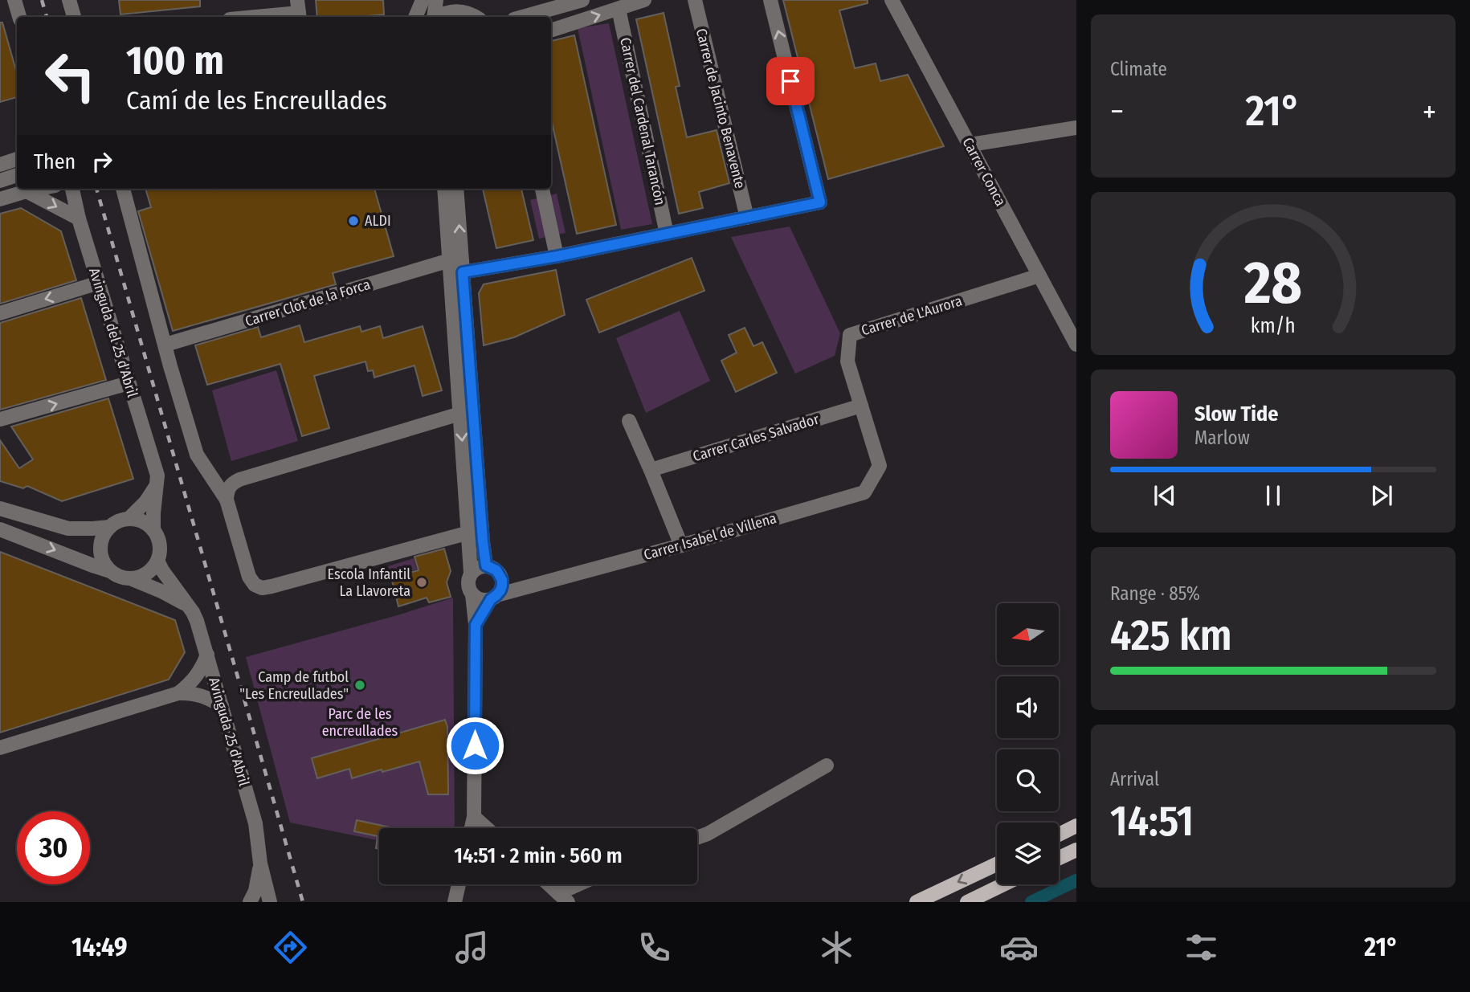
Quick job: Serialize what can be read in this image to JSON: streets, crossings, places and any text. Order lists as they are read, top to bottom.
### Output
{
  "streets": {
    "street": [
      "Carrer de Jacinto Benavente",
      "Carrer del Cardenal Tarancón",
      "Carrer Conca",
      "Carrer Clot de la Forca",
      "Carrer de L'Aurora",
      "Avinguda del 25 d'Abril",
      "Carrer Carles Salvador",
      "Carrer Isabel de Villena",
      "Avinguda 25 d'Abril"
    ]
  },
  "crossings": [
    ["Carrer Conca", "Carrer de L'Aurora"],
    ["Carrer de L'Aurora", "Carrer Carles Salvador"],
    ["Carrer de L'Aurora", "Carrer Isabel de Villena"],
    ["Avinguda del 25 d'Abril", "Avinguda 25 d'Abril"]
  ],
  "parks": ["Parc de les encreullades"],
  "places": ["ALDI", "Escola Infantil La Llavoreta", "Camp de futbol \"Les Encreullades\""],
  "north": "left",
  "page": {
    "tile": [
      "Climate",
      ["Range · 85%", "425 km"],
      ["Arrival", "14:51"]
    ],
    "turn": ["100 m", "Camí de les Encreullades"],
    "heat": ["−", "21°", "+"],
    "then": "Then",
    "song": ["Slow Tide", "Marlow"],
    "limit": "30",
    "trip": "14:51 · 2 min · 560 m",
    "tabs": ["14:49", "21°"],
    "gauge": ["28", "km/h"]
  }
}
